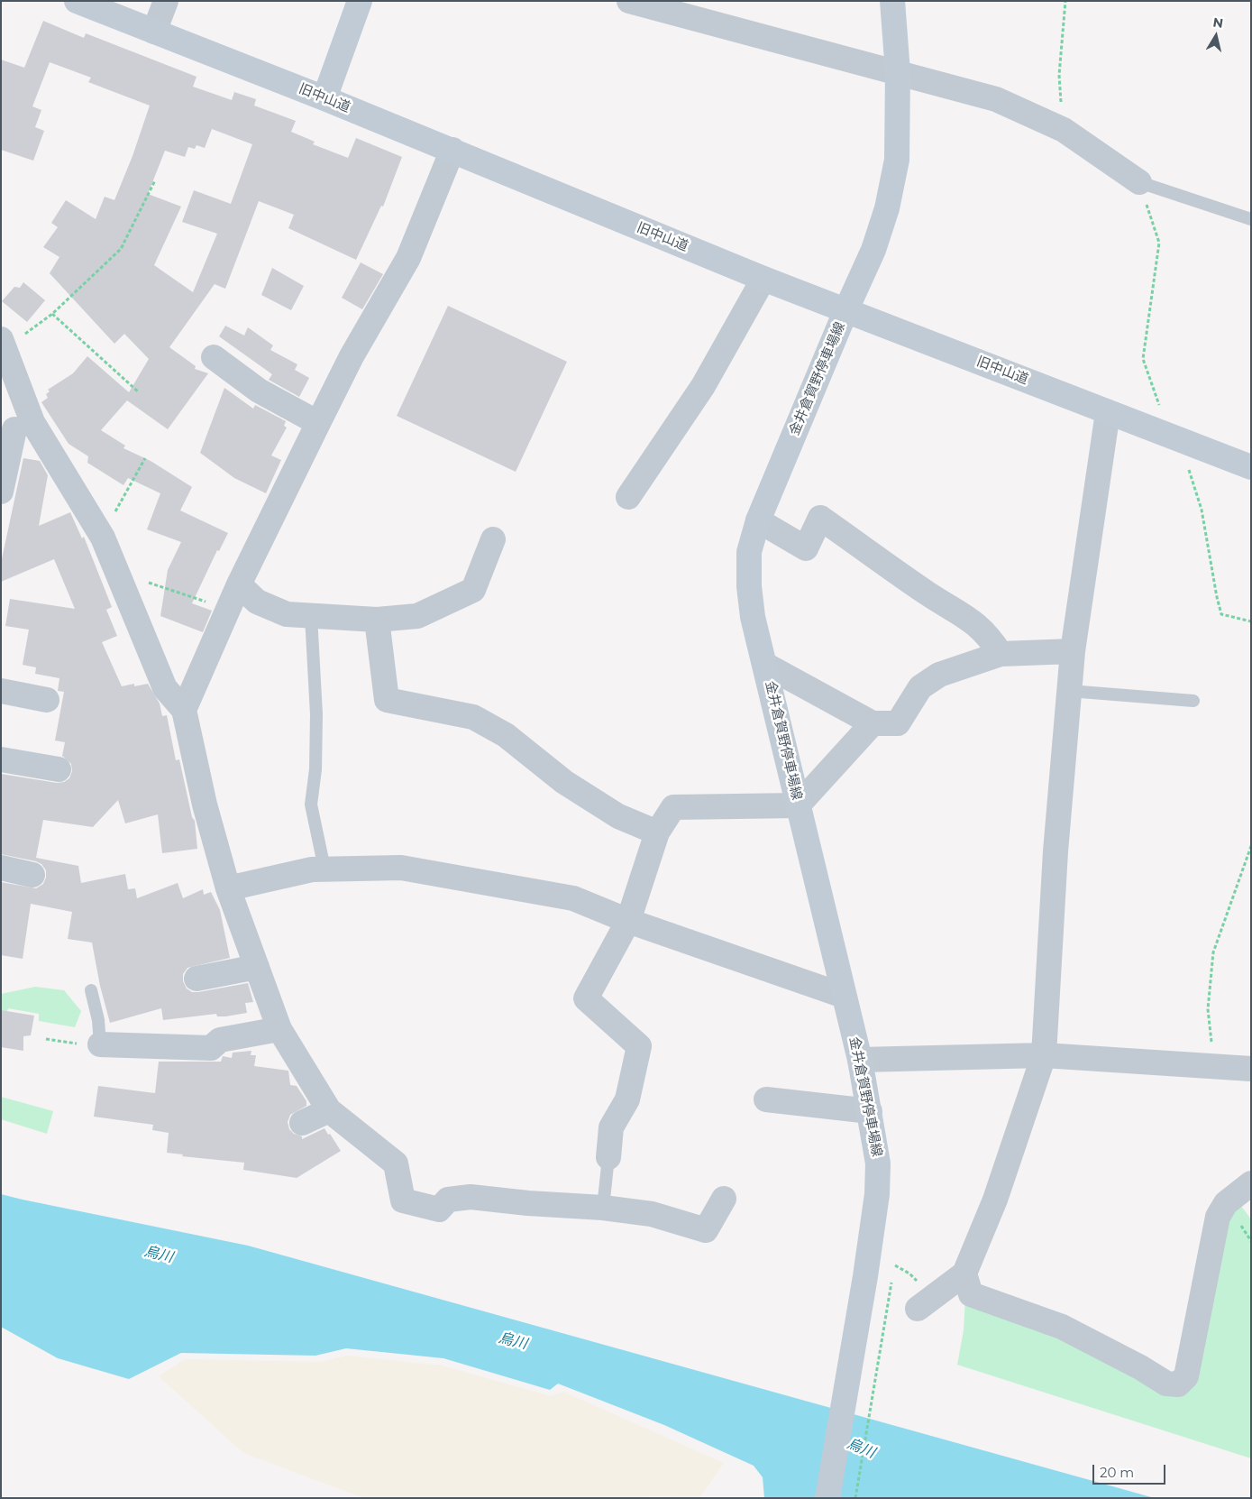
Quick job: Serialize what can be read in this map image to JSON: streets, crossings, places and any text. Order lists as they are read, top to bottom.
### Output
{
  "streets": {
    "main road": ["旧中山道", "金井倉賀野停車場線"]
  },
  "crossings": [
    ["旧中山道", "金井倉賀野停車場線"]
  ],
  "water": ["烏川"],
  "scale_bar": "20 m",
  "north": "top"
}
